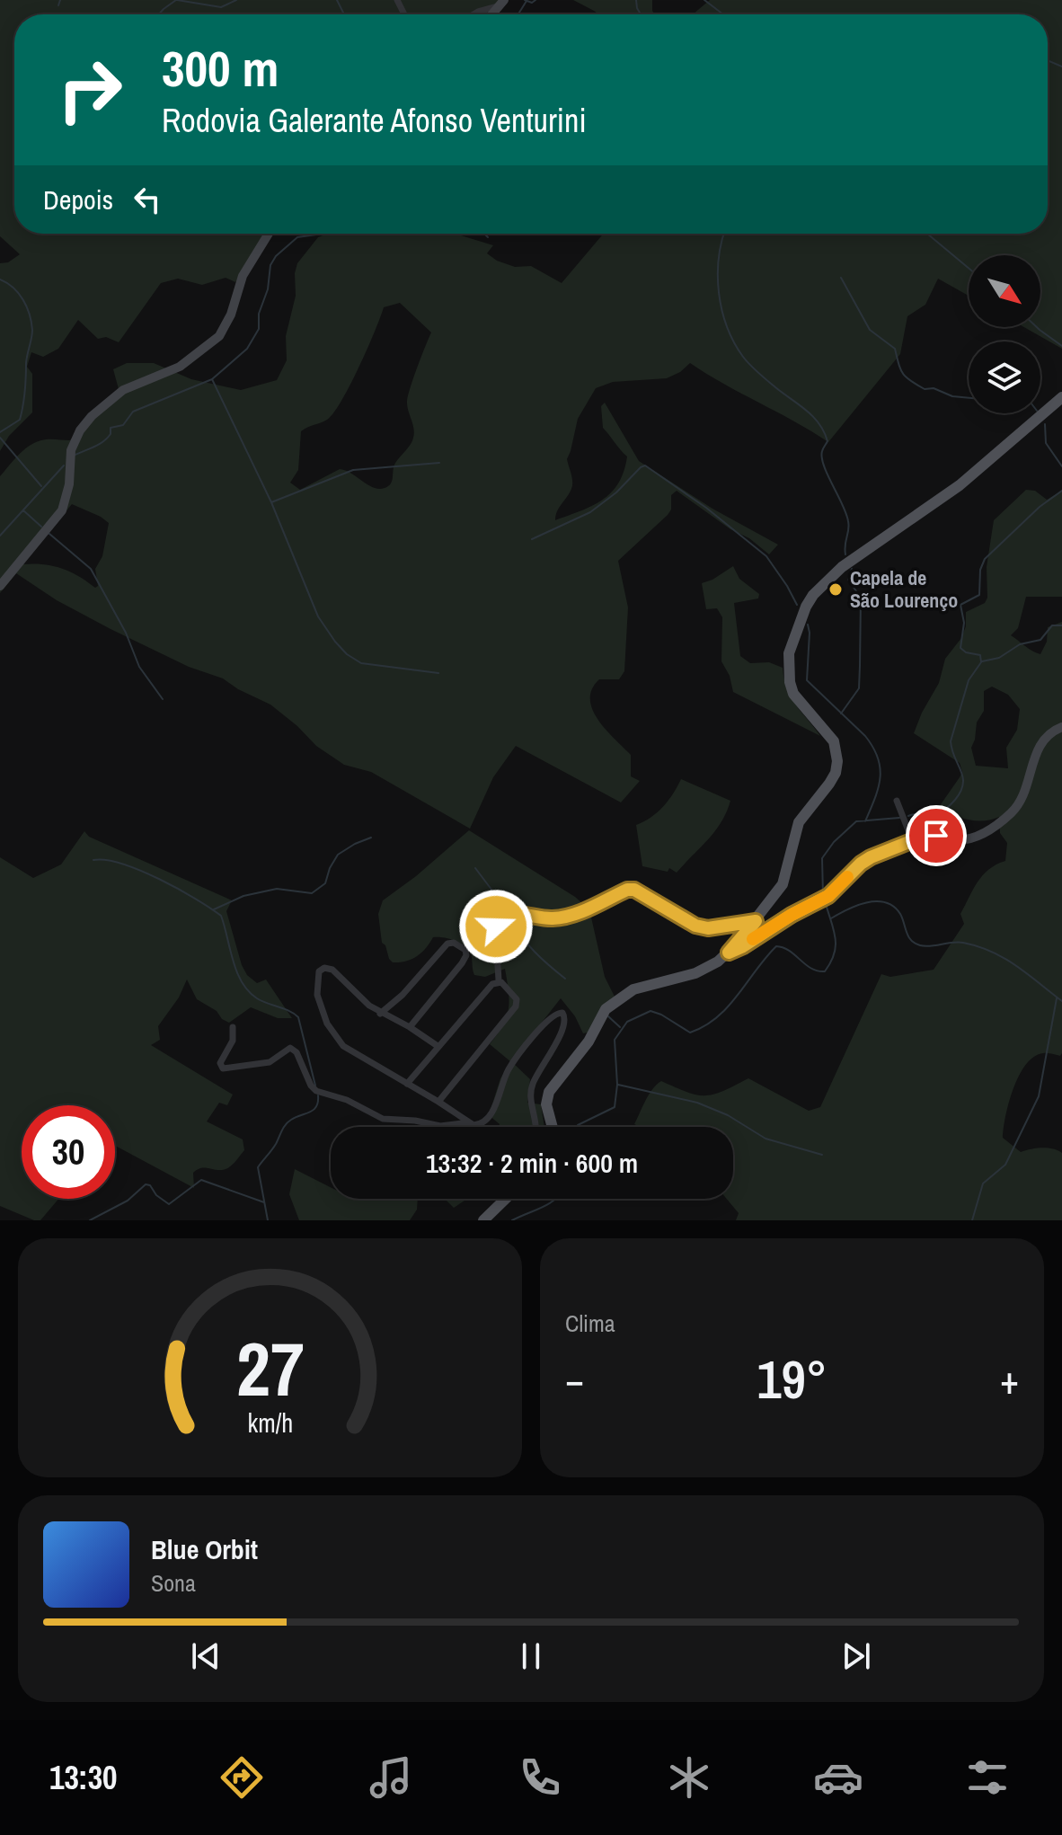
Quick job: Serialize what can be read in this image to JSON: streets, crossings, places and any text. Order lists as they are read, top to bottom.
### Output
{
  "places": ["Capela de São Lourenço"],
  "north": "bottom right",
  "page": {
    "turn": ["300 m", "Rodovia Galerante Afonso Venturini"],
    "then": "Depois",
    "limit": "30",
    "trip": "13:32 · 2 min · 600 m",
    "tile": "Clima",
    "heat": ["−", "19°", "+"],
    "song": ["Blue Orbit", "Sona"],
    "tabs": "13:30",
    "gauge": ["27", "km/h"]
  }
}
